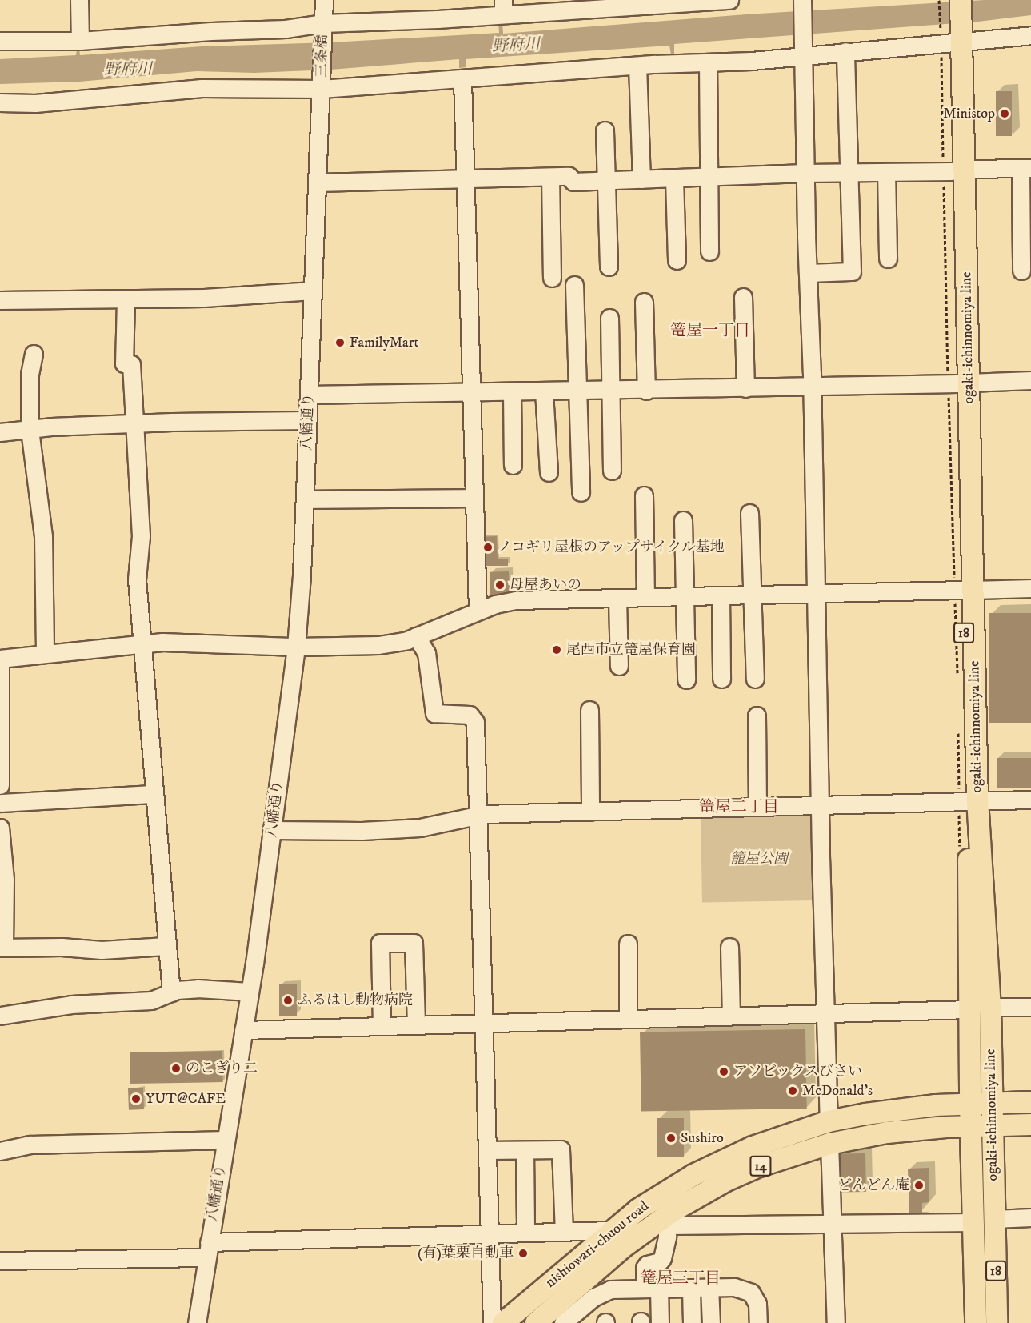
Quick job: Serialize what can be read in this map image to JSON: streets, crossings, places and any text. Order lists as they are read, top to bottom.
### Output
{
  "streets": {
    "main road": [
      "ogaki-ichinnomiya line",
      "18",
      "14",
      "nishiowari-chuou road"
    ],
    "street": ["三条橋", "八幡通り"]
  },
  "crossings": [
    ["三条橋", "八幡通り"],
    ["ogaki-ichinnomiya line", "18"],
    ["ogaki-ichinnomiya line", "nishiowari-chuou road"]
  ],
  "districts": ["篭屋一丁目", "篭屋二丁目", "篭屋三丁目"],
  "water": ["野府川"],
  "parks": ["籠屋公園"],
  "places": [
    "Ministop",
    "FamilyMart",
    "ノコギリ屋根のアップサイクル基地",
    "母屋あいの",
    "尾西市立篭屋保育園",
    "ふるはし動物病院",
    "のこぎり二",
    "アソビックスびさい",
    "McDonald's",
    "YUT@CAFE",
    "Sushiro",
    "どんどん庵",
    "(有)葉栗自動車"
  ]
}
